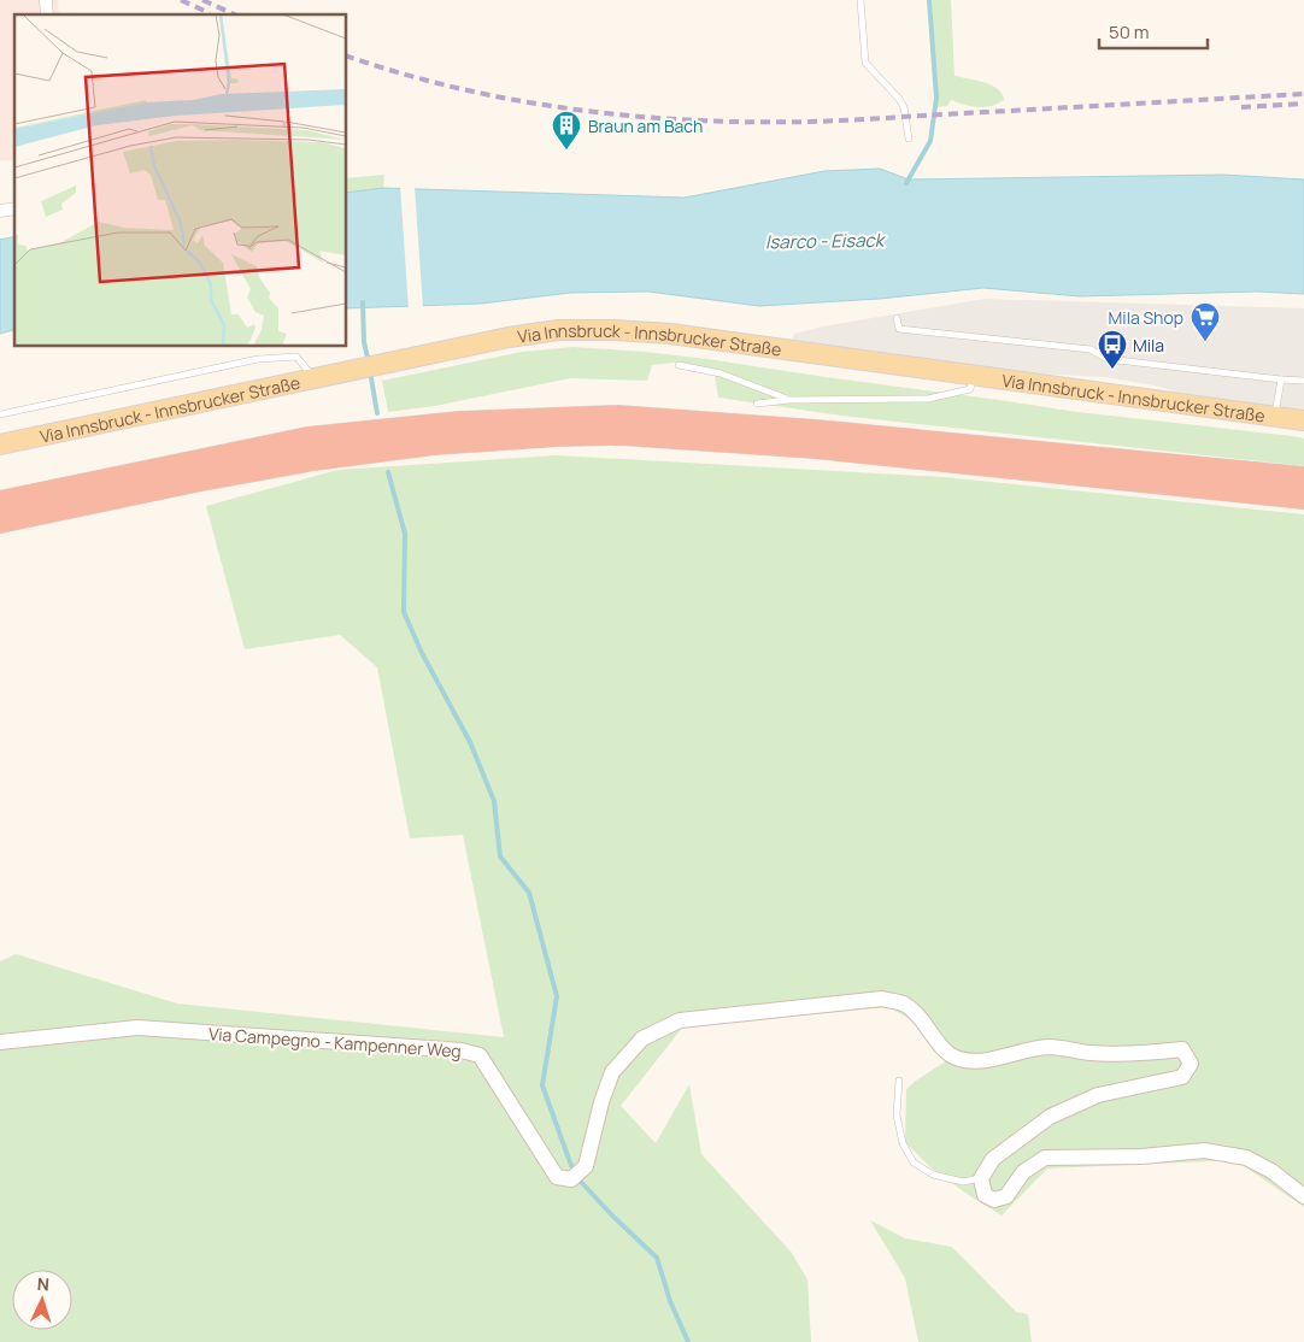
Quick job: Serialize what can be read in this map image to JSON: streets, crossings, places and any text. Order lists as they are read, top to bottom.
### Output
{
  "streets": {
    "main road": ["Via Innsbruck - Innsbrucker Straße"],
    "street": ["Via Campegno - Kampenner Weg"]
  },
  "water": ["Isarco - Eisack"],
  "places": {
    "building": ["Braun am Bach"],
    "supermarket": ["Mila Shop"],
    "bus stop": ["Mila"]
  },
  "scale_bar": "50 m",
  "north": "top"
}
